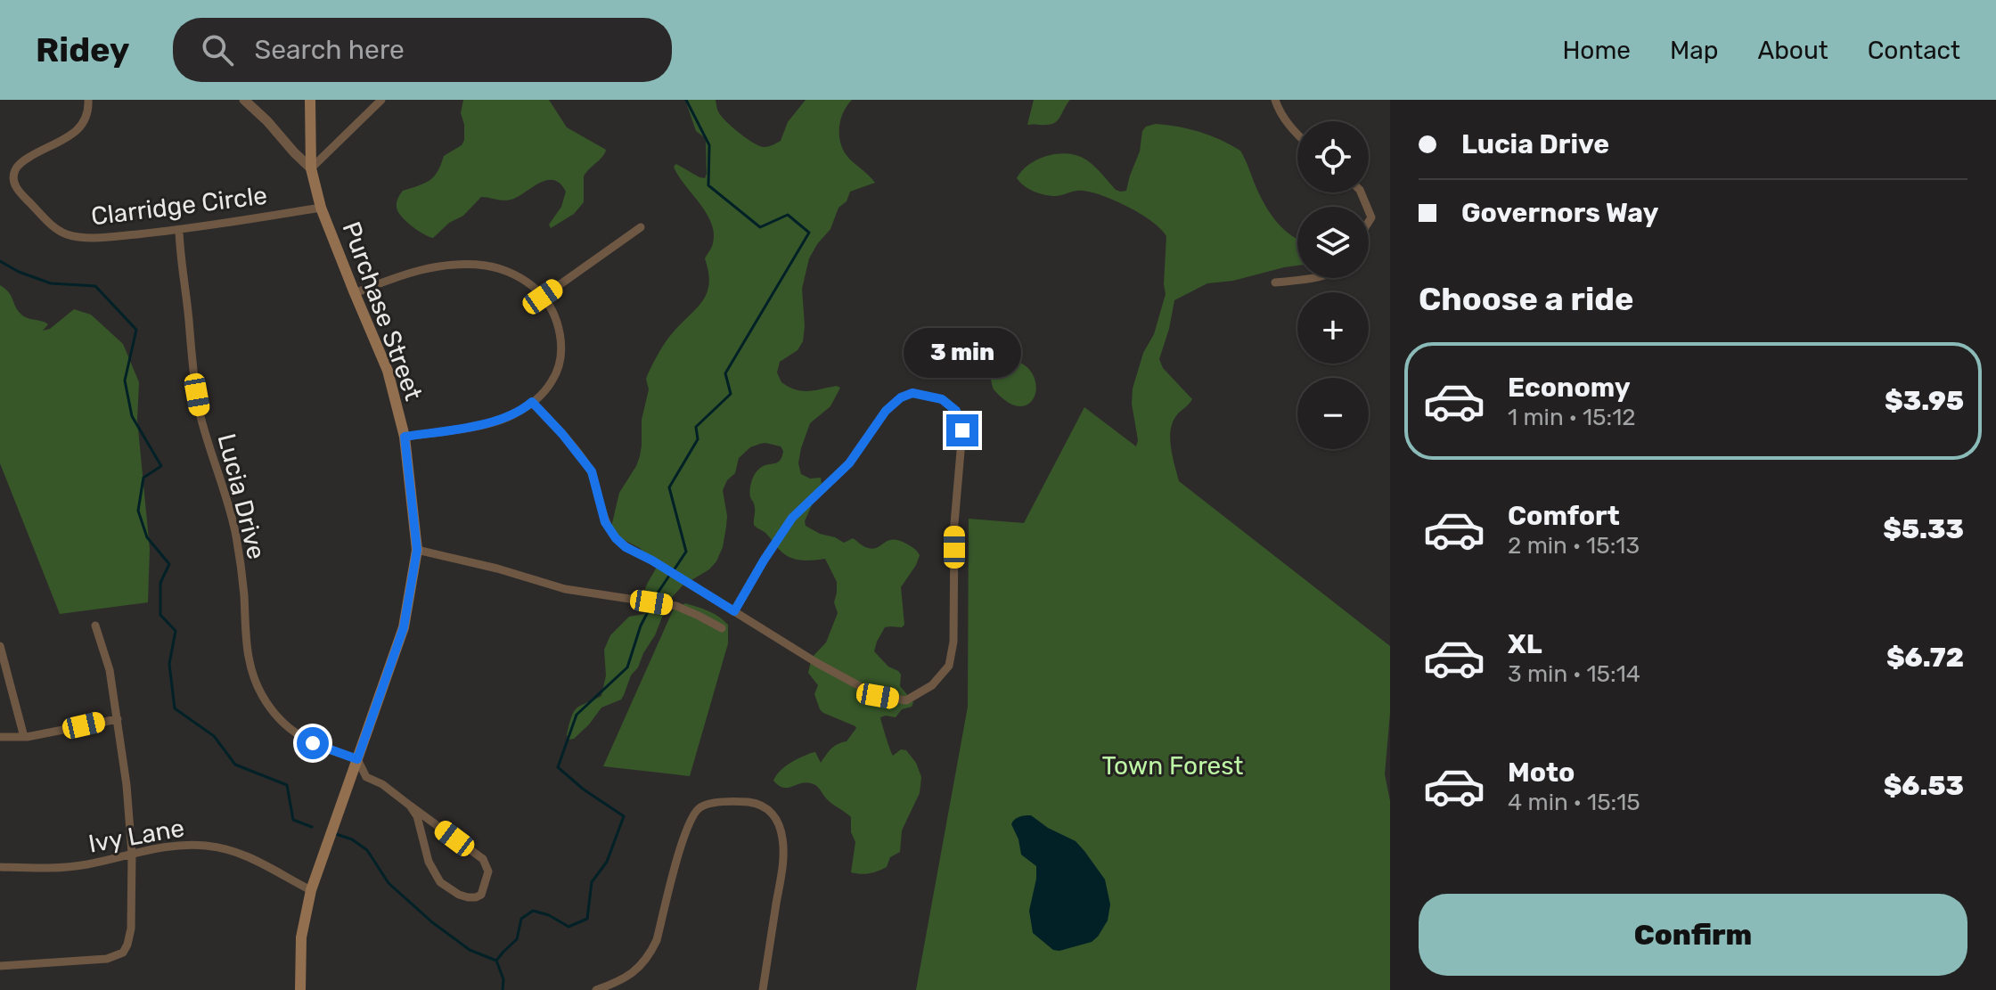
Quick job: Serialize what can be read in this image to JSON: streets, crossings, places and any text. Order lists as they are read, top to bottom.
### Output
{
  "streets": {
    "main road": ["Purchase Street"],
    "street": ["Clarridge Circle", "Lucia Drive", "Ivy Lane"]
  },
  "crossings": [
    ["Clarridge Circle", "Purchase Street"],
    ["Clarridge Circle", "Lucia Drive"],
    ["Purchase Street", "Lucia Drive"],
    ["Purchase Street", "Ivy Lane"]
  ],
  "parks": ["Town Forest"],
  "page": {
    "header": "Ridey",
    "search": "Search here",
    "nav": [
      "Home",
      "Map",
      "About",
      "Contact"
    ],
    "banner": ["Lucia Drive", "Governors Way"],
    "map_buttons": ["+", "−"],
    "heading": "Choose a ride",
    "bubble": "3 min",
    "list": [
      {
        "name": "Economy",
        "note": "1 min · 15:12",
        "value": "$3.95"
      },
      {
        "name": "Comfort",
        "note": "2 min · 15:13",
        "value": "$5.33"
      },
      {
        "name": "XL",
        "note": "3 min · 15:14",
        "value": "$6.72"
      },
      {
        "name": "Moto",
        "note": "4 min · 15:15",
        "value": "$6.53"
      }
    ],
    "buttons": "Confirm"
  }
}
